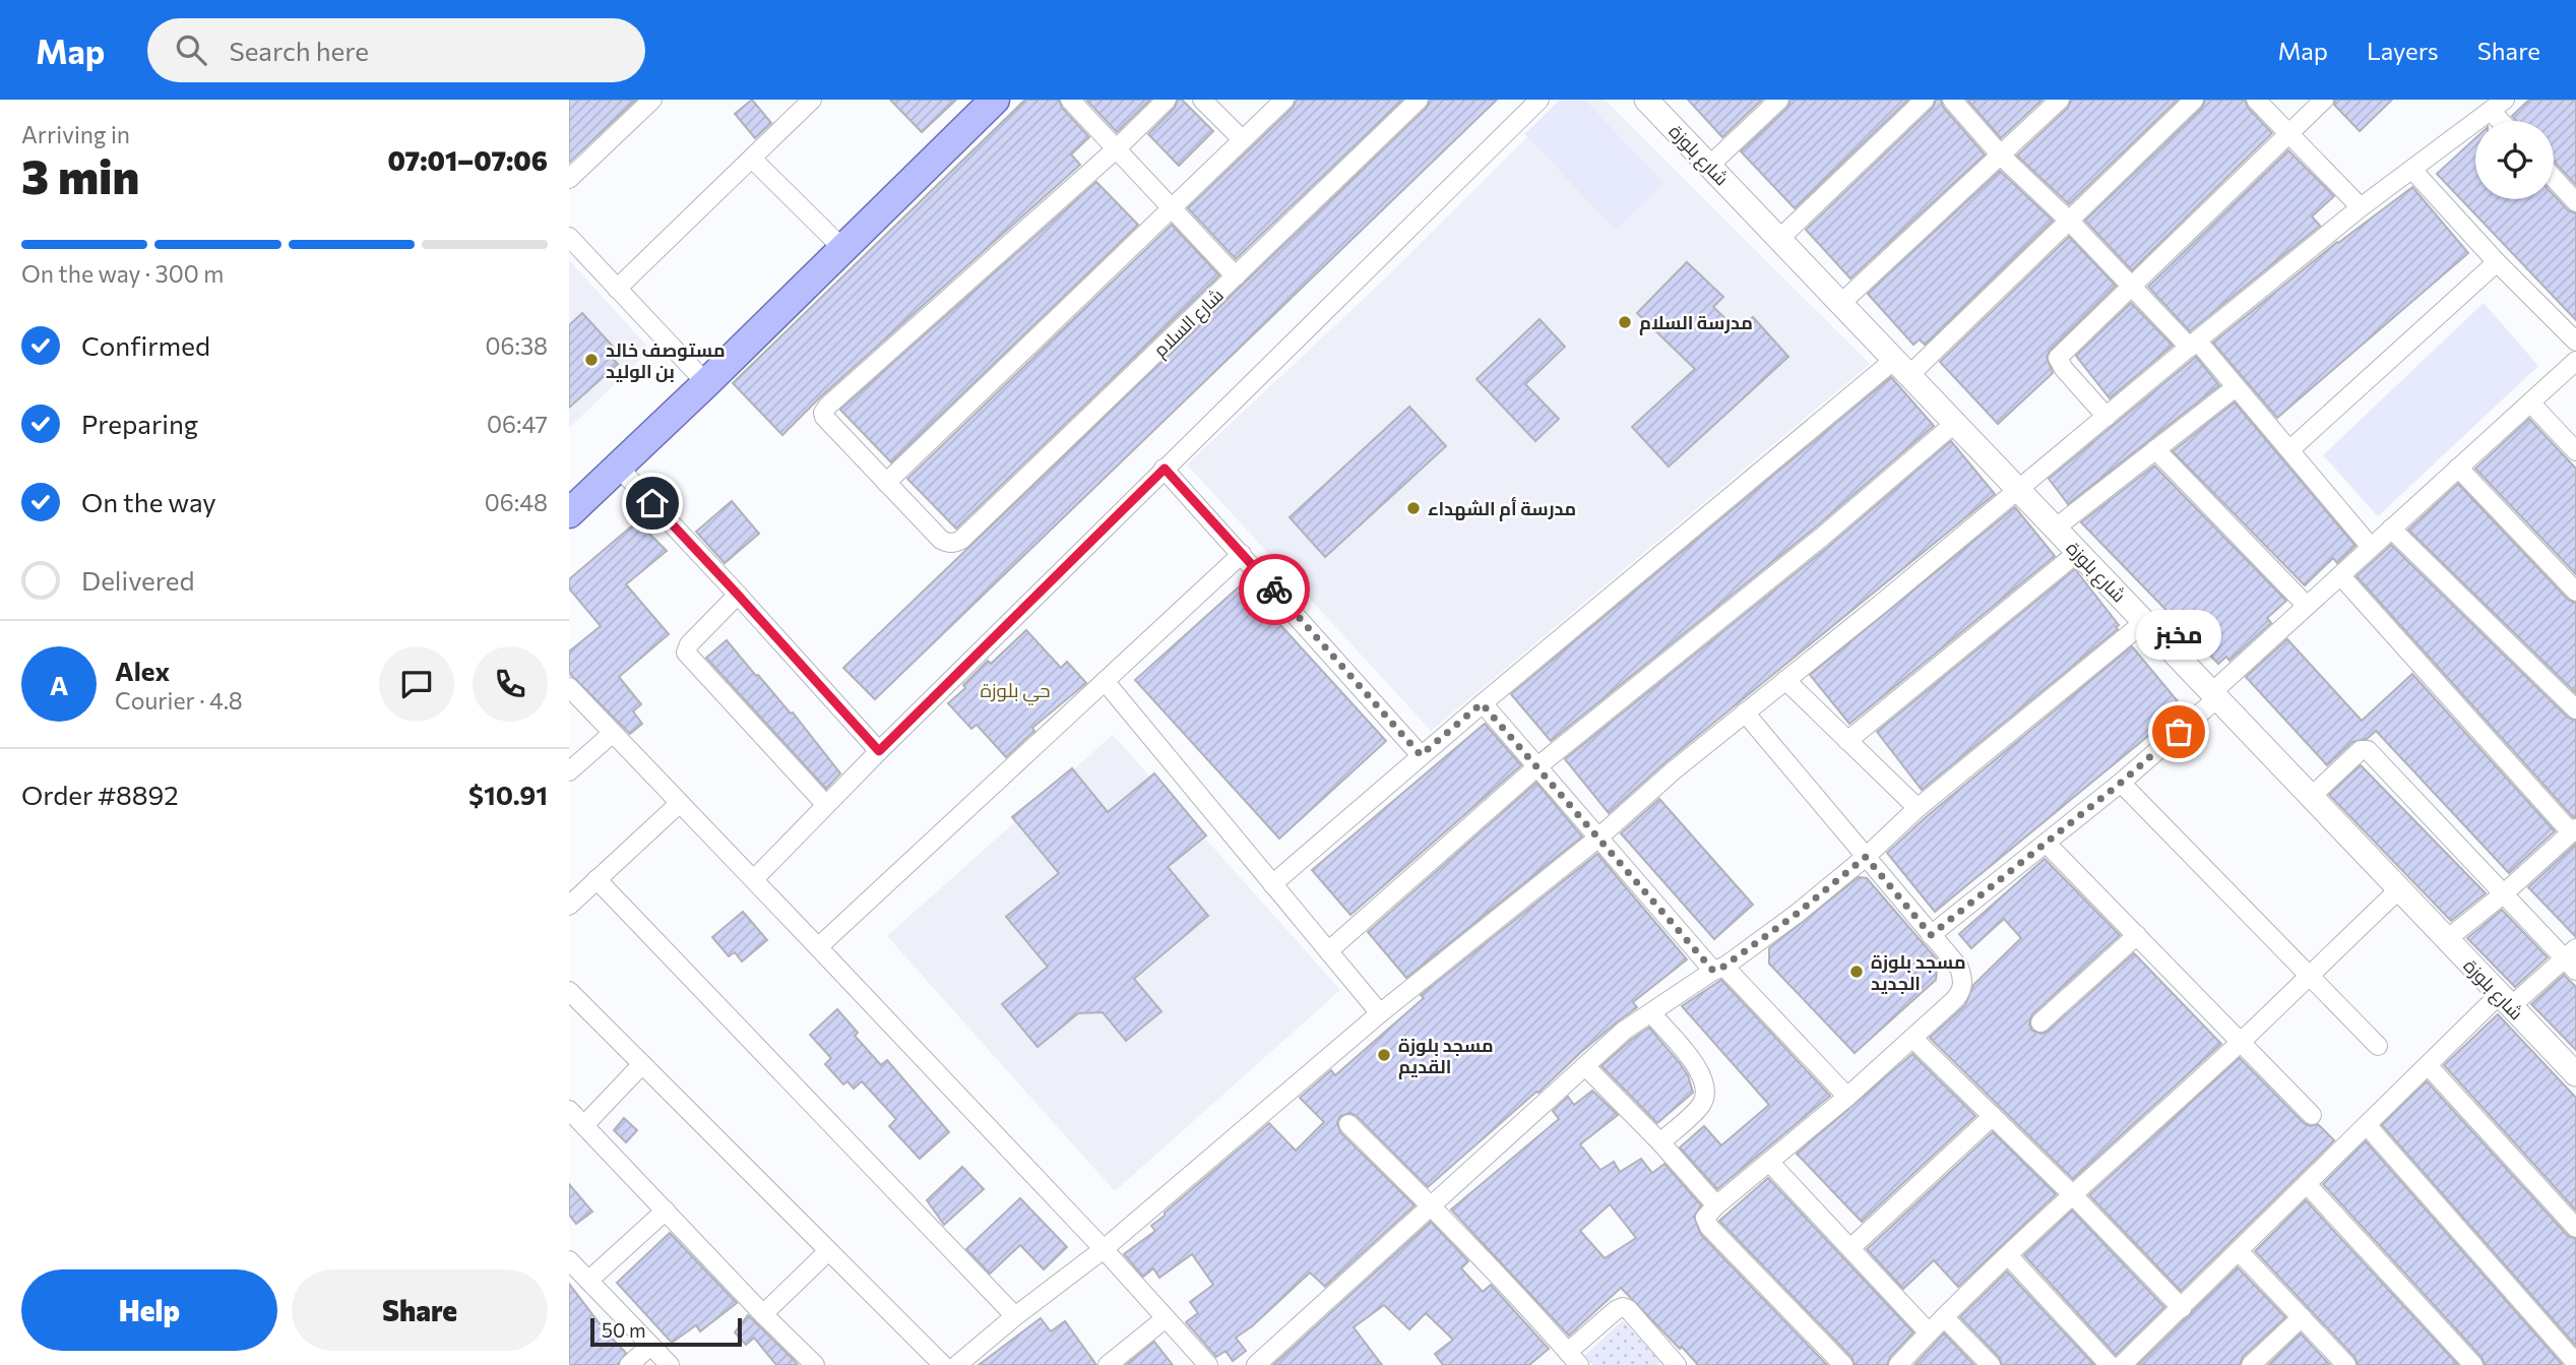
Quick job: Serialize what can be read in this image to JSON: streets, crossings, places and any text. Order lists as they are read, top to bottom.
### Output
{
  "streets": {
    "street": ["شارع بلوزة", "شارع السلام"]
  },
  "districts": ["حي بلوزة"],
  "places": [
    "مدرسة السلام",
    "مستوصف خالد بن الوليد",
    "مدرسة أم الشهداء",
    "مخبز",
    "مسجد بلوزة الجديد",
    "مسجد بلوزة القديم"
  ],
  "scale_bar": "50 m",
  "page": {
    "header": "Map",
    "search": "Search here",
    "nav": ["Map", "Layers", "Share"],
    "heading": ["3 min", "Arriving in", "07:01–07:06"],
    "panel": [
      "Alex",
      "Courier · 4.8",
      "Order #8892",
      "$10.91"
    ],
    "bar": "On the way · 300 m",
    "list": [
      ["Confirmed", "06:38"],
      ["Preparing", "06:47"],
      ["On the way", "06:48"],
      "Delivered"
    ],
    "bubble": "مخبز",
    "round": "A",
    "buttons": ["Help", "Share"],
    "scale": "50 m"
  }
}
